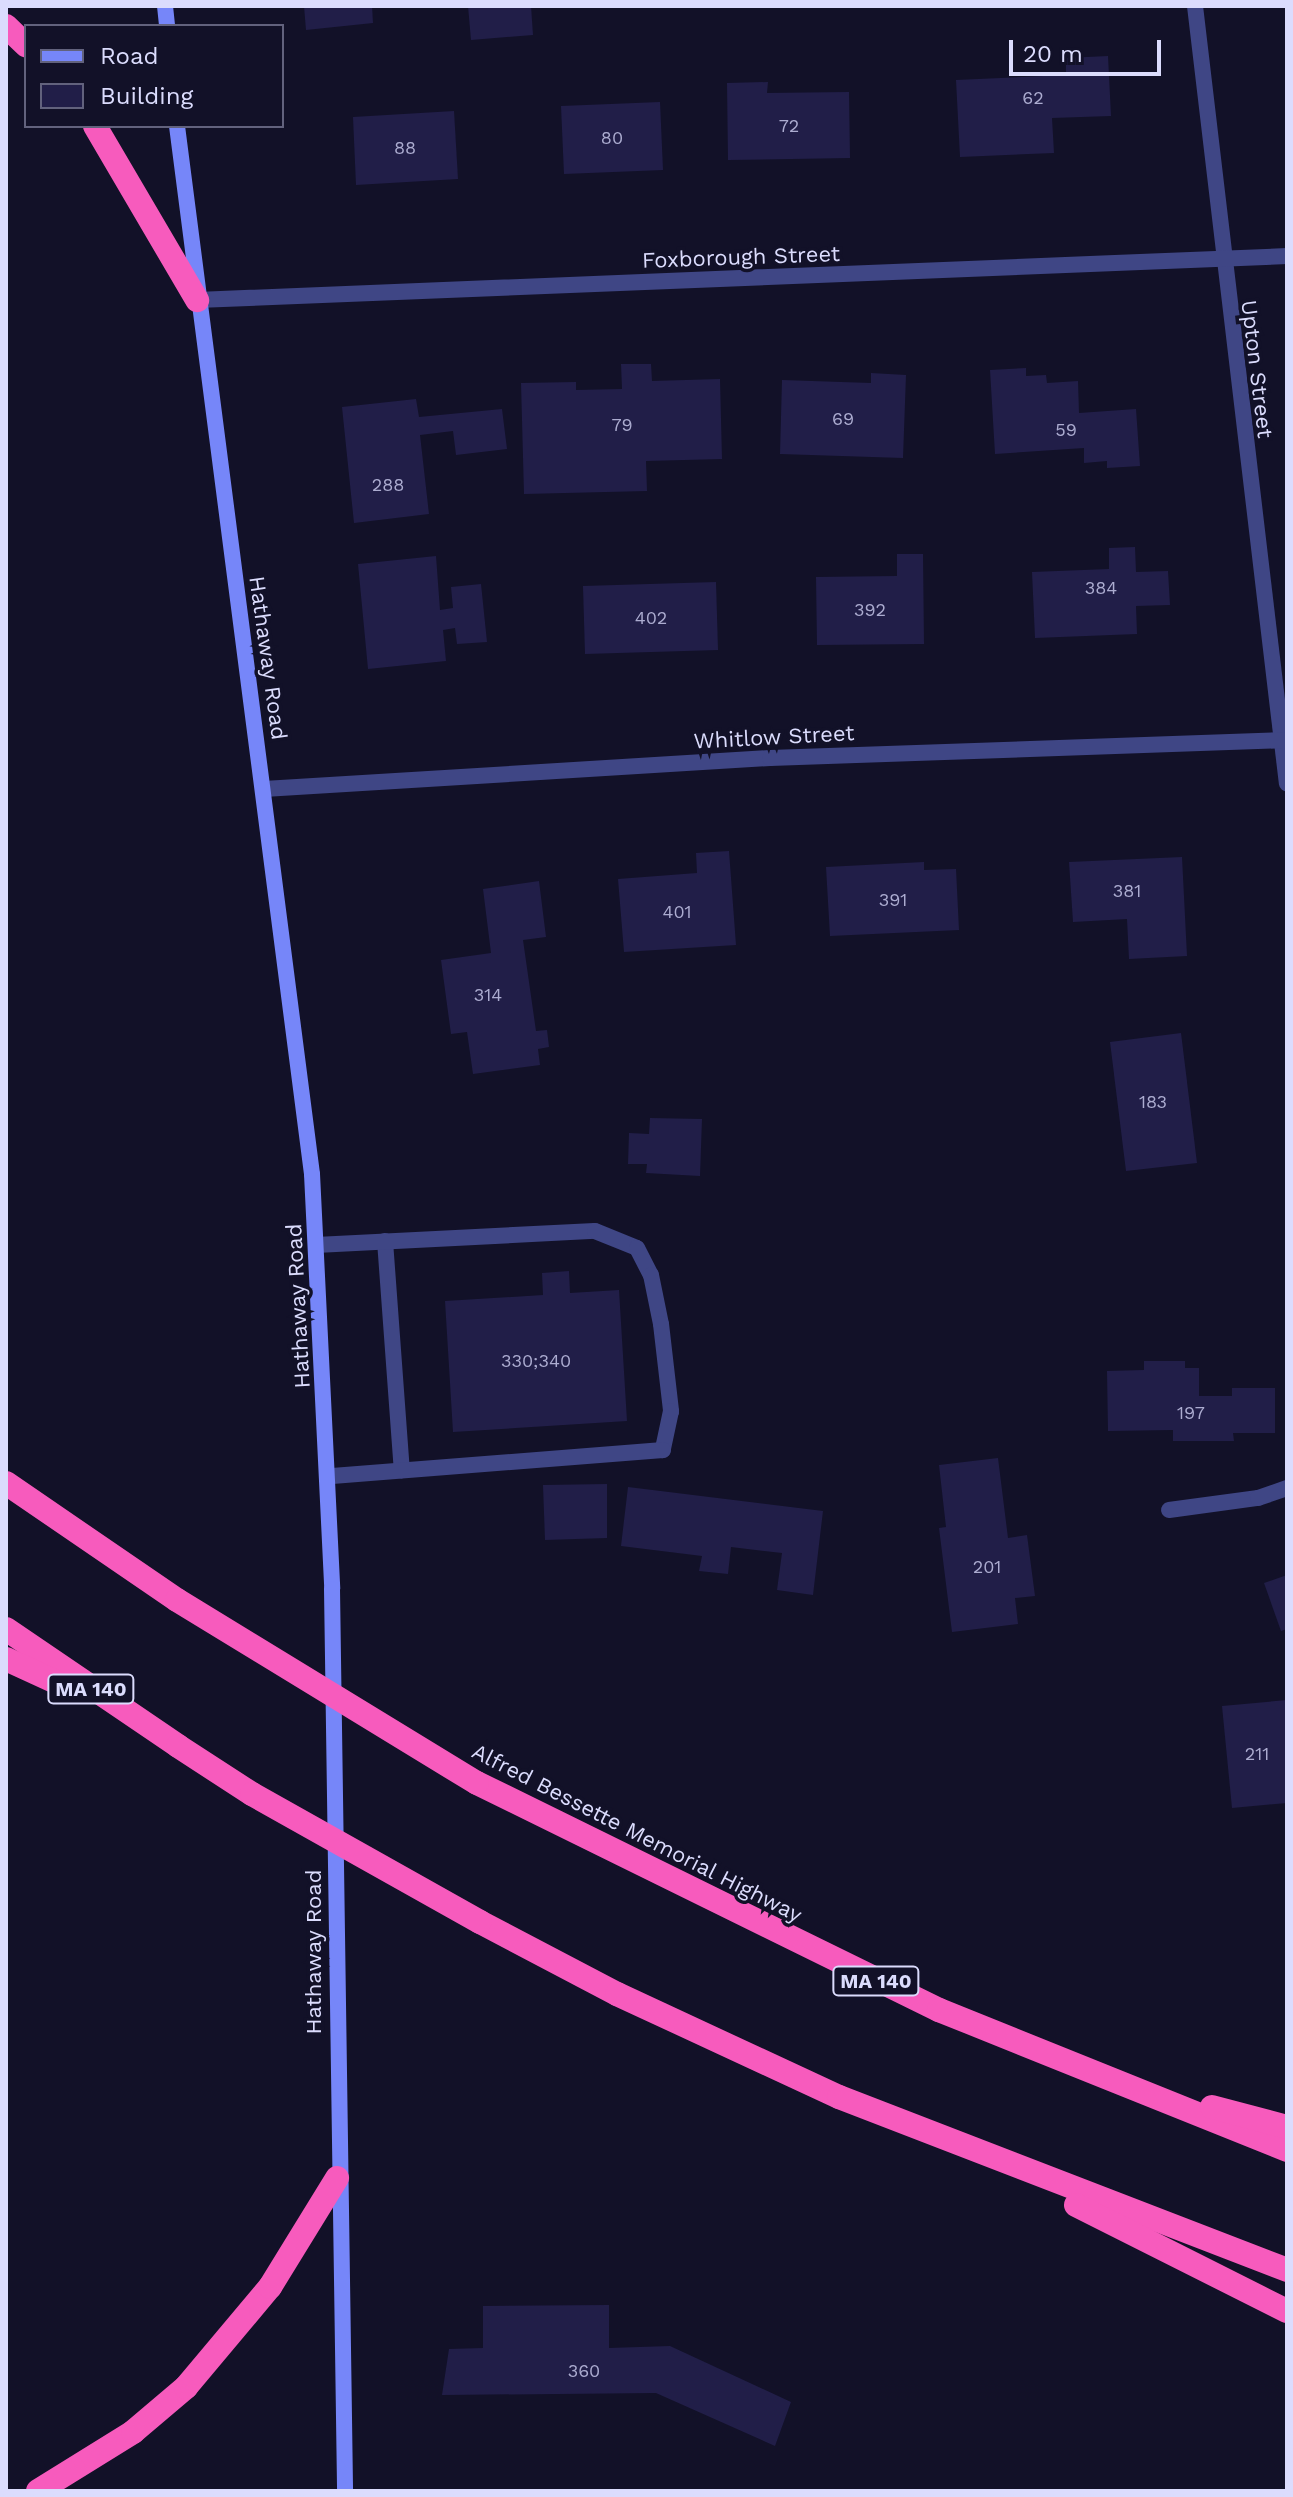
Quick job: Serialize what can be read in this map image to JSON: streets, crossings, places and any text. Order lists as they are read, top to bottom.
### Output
{
  "streets": {
    "highway": ["MA 140", "Alfred Bessette Memorial Highway"],
    "main road": ["Hathaway Road"],
    "street": ["Foxborough Street", "Upton Street", "Whitlow Street"]
  },
  "crossings": [
    ["Foxborough Street", "Upton Street"],
    ["Foxborough Street", "Hathaway Road"],
    ["Upton Street", "Whitlow Street"],
    ["Hathaway Road", "Whitlow Street"]
  ],
  "house_numbers": [
    "62",
    "72",
    "80",
    "88",
    "69",
    "79",
    "59",
    "288",
    "384",
    "392",
    "402",
    "381",
    "391",
    "401",
    "314",
    "183",
    "330;340",
    "197",
    "201",
    "211",
    "360"
  ],
  "legend": ["Road", "Building"],
  "scale_bar": "20 m"
}
